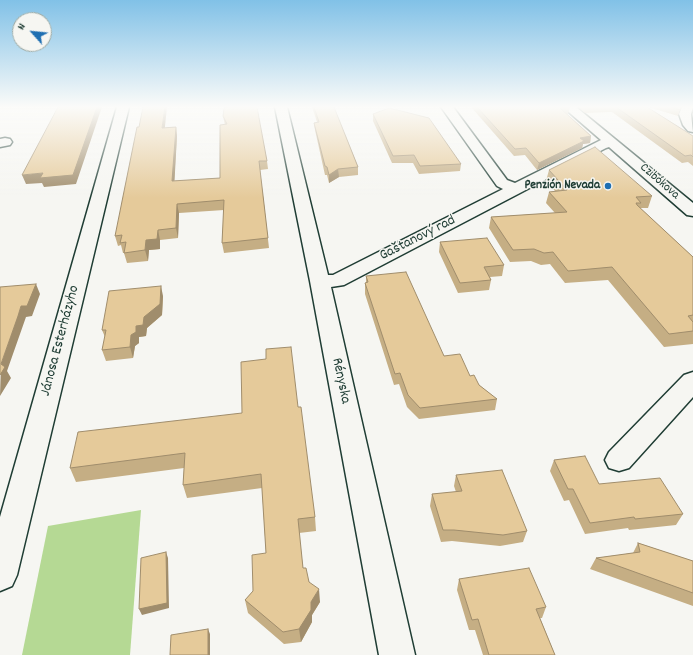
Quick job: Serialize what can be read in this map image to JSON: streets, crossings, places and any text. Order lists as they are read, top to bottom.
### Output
{
  "streets": {
    "street": [
      "Czibókova",
      "Gaštanový rad",
      "Jánosa Esterházyho",
      "Rényska"
    ]
  },
  "crossings": [
    ["Czibókova", "Gaštanový rad"],
    ["Gaštanový rad", "Rényska"]
  ],
  "places": ["Penzión Nevada"],
  "north": "top left"
}
